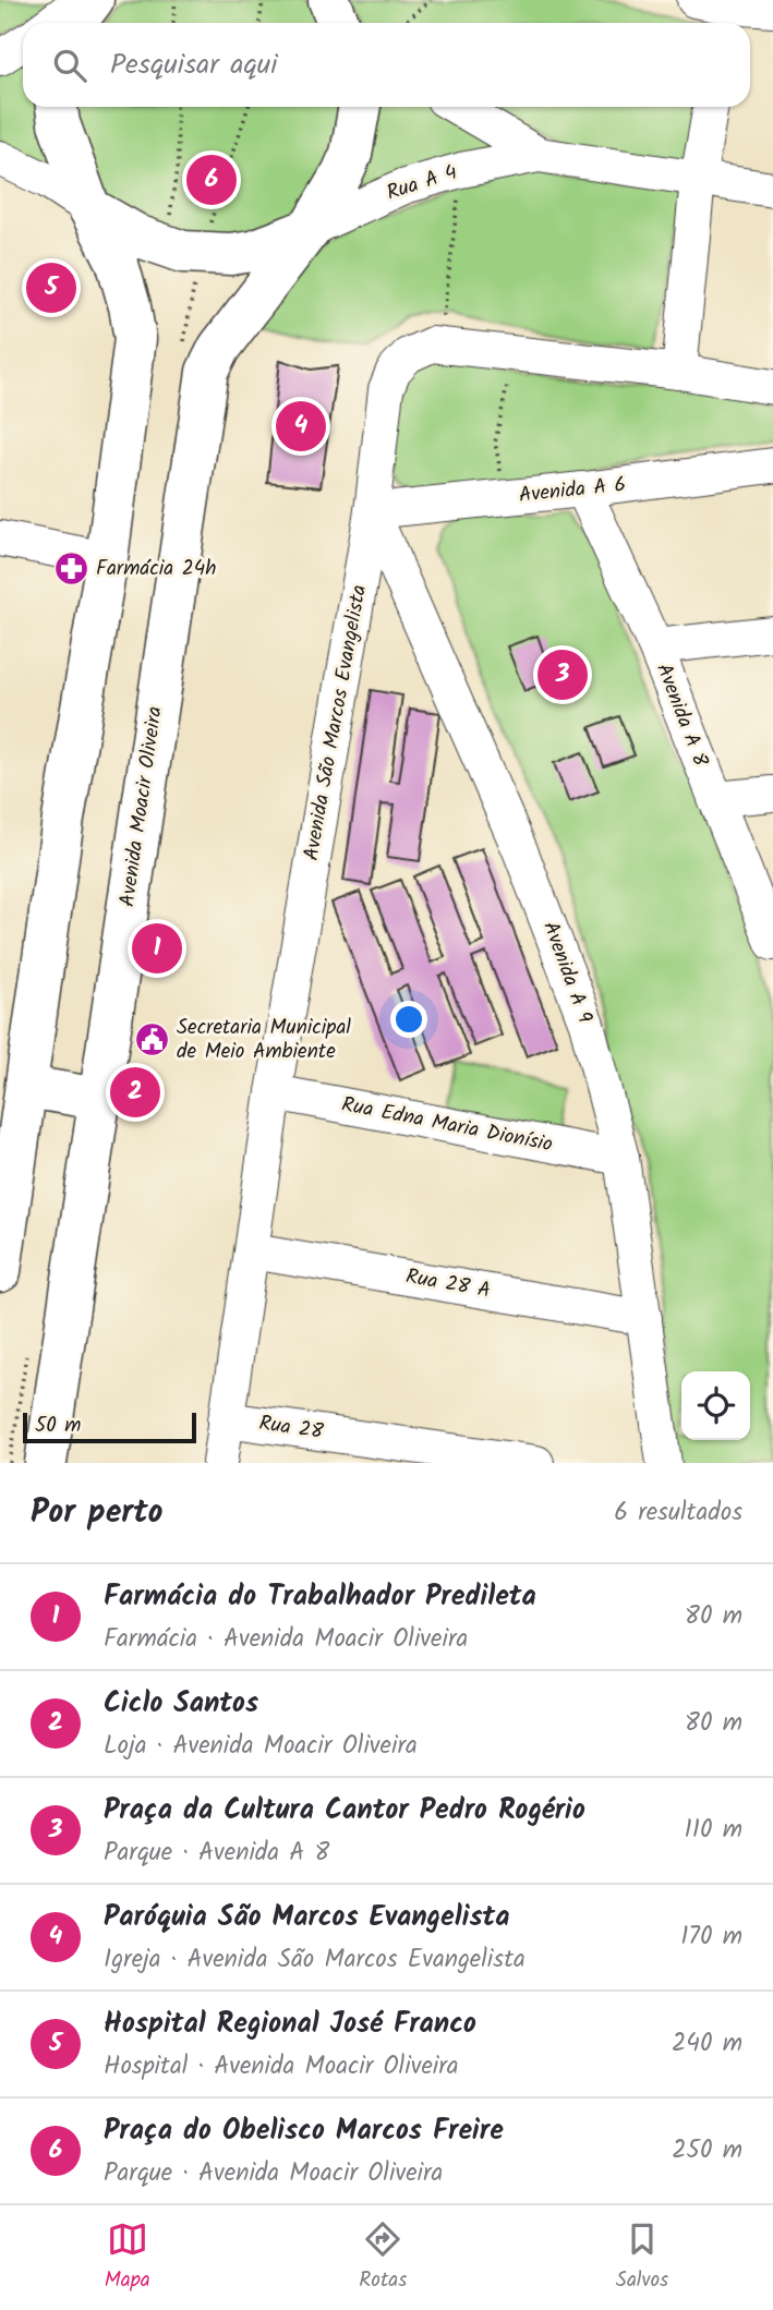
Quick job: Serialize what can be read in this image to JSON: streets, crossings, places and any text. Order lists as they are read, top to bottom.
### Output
{
  "streets": {
    "main road": ["Avenida Moacir Oliveira"],
    "street": [
      "Rua A 4",
      "Avenida A 6",
      "Avenida A 8",
      "Avenida São Marcos Evangelista",
      "Avenida A 9",
      "Rua Edna Maria Dionísio",
      "Rua 28 A",
      "Rua 28"
    ]
  },
  "crossings": [
    ["Rua A 4", "Avenida Moacir Oliveira"],
    ["Avenida A 6", "Avenida A 8"],
    ["Avenida A 6", "Avenida São Marcos Evangelista"],
    ["Avenida A 6", "Avenida A 9"],
    ["Avenida São Marcos Evangelista", "Avenida A 9"],
    ["Avenida São Marcos Evangelista", "Rua Edna Maria Dionísio"],
    ["Avenida São Marcos Evangelista", "Rua 28 A"],
    ["Avenida São Marcos Evangelista", "Rua 28"],
    ["Avenida A 9", "Rua Edna Maria Dionísio"],
    ["Avenida A 9", "Rua 28 A"]
  ],
  "places": {
    "pharmacy": ["Farmácia 24h"],
    "public building": ["Secretaria Municipal de Meio Ambiente"]
  },
  "scale_bar": "50 m",
  "page": {
    "search": "Pesquisar aqui",
    "pins": [
      "6",
      "5",
      "4",
      "3",
      "1",
      "2"
    ],
    "scale": "50 m",
    "heading": ["Por perto", "6 resultados"],
    "list": [
      {
        "mark": "1",
        "name": "Farmácia do Trabalhador Predileta",
        "note": "Farmácia · Avenida Moacir Oliveira",
        "value": "80 m"
      },
      {
        "mark": "2",
        "name": "Ciclo Santos",
        "note": "Loja · Avenida Moacir Oliveira",
        "value": "80 m"
      },
      {
        "mark": "3",
        "name": "Praça da Cultura Cantor Pedro Rogério",
        "note": "Parque · Avenida A 8",
        "value": "110 m"
      },
      {
        "mark": "4",
        "name": "Paróquia São Marcos Evangelista",
        "note": "Igreja · Avenida São Marcos Evangelista",
        "value": "170 m"
      },
      {
        "mark": "5",
        "name": "Hospital Regional José Franco",
        "note": "Hospital · Avenida Moacir Oliveira",
        "value": "240 m"
      },
      {
        "mark": "6",
        "name": "Praça do Obelisco Marcos Freire",
        "note": "Parque · Avenida Moacir Oliveira",
        "value": "250 m"
      }
    ],
    "nav": ["Mapa", "Rotas", "Salvos"]
  }
}
